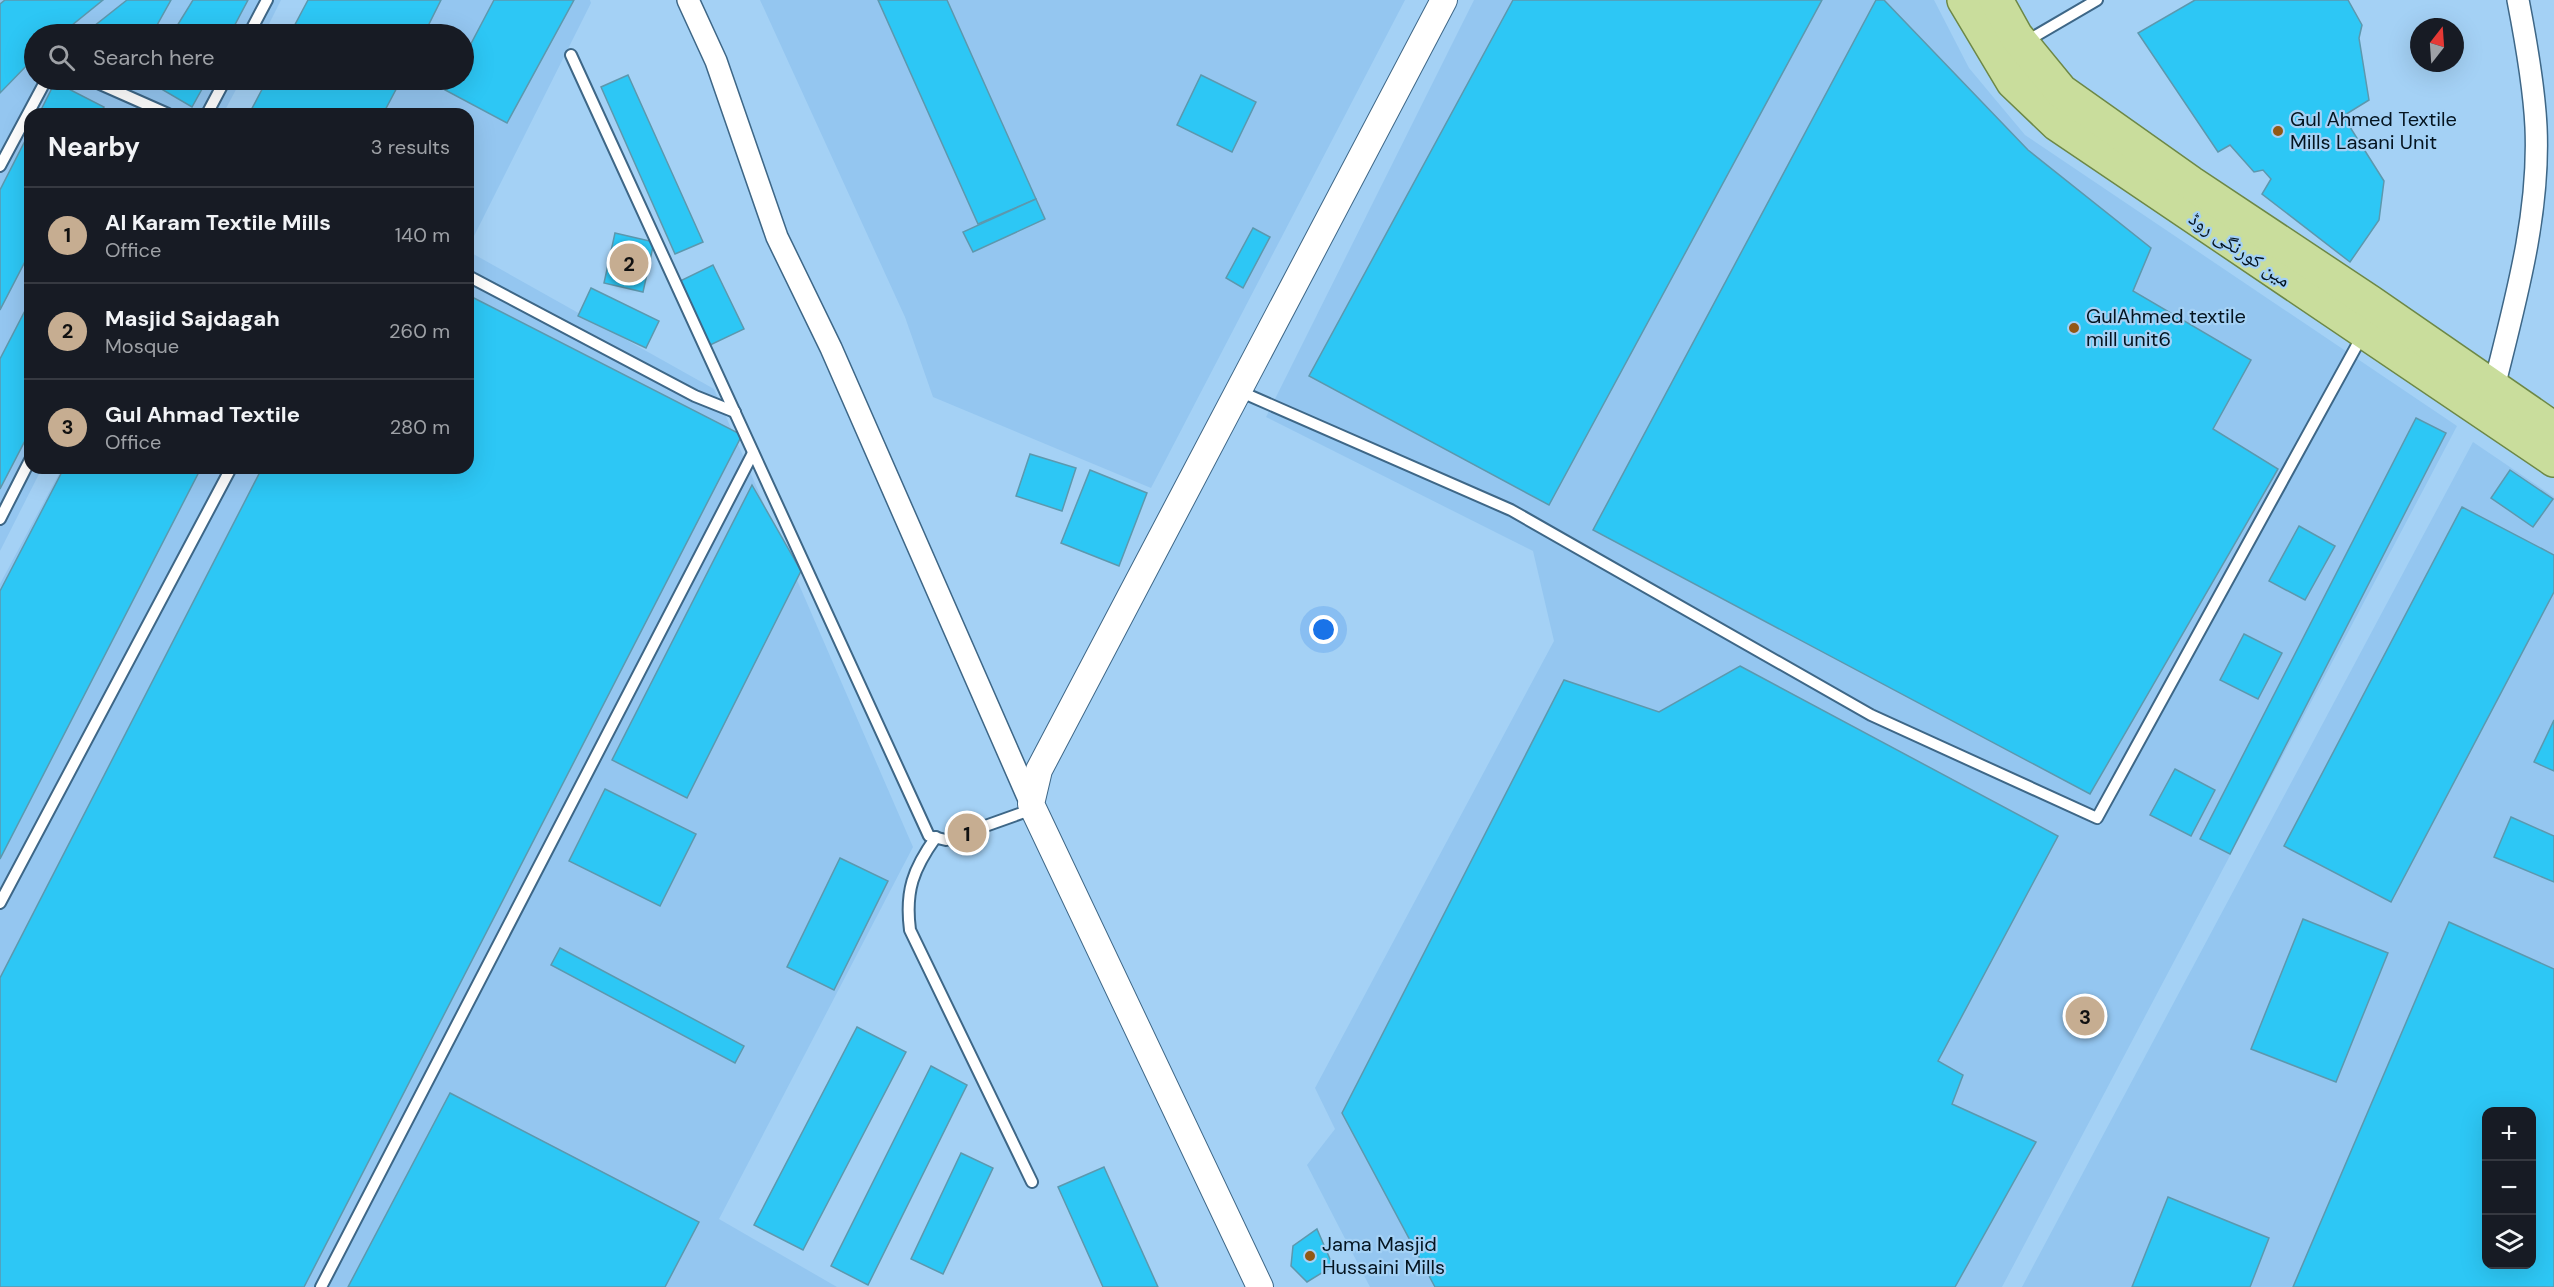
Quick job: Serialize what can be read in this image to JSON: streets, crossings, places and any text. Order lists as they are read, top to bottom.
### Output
{
  "streets": {
    "main road": ["مین کورنگی روڈ"]
  },
  "places": ["Gul Ahmed Textile Mills Lasani Unit", "GulAhmed textile mill unit6", "Jama Masjid Hussaini Mills"],
  "north": "top",
  "page": {
    "search": "Search here",
    "heading": ["Nearby", "3 results"],
    "list": [
      {
        "mark": "1",
        "name": "Al Karam Textile Mills",
        "note": "Office",
        "value": "140 m"
      },
      {
        "mark": "2",
        "name": "Masjid Sajdagah",
        "note": "Mosque",
        "value": "260 m"
      },
      {
        "mark": "3",
        "name": "Gul Ahmad Textile",
        "note": "Office",
        "value": "280 m"
      }
    ],
    "pins": ["2", "1", "3"],
    "map_buttons": ["+", "−"]
  }
}
